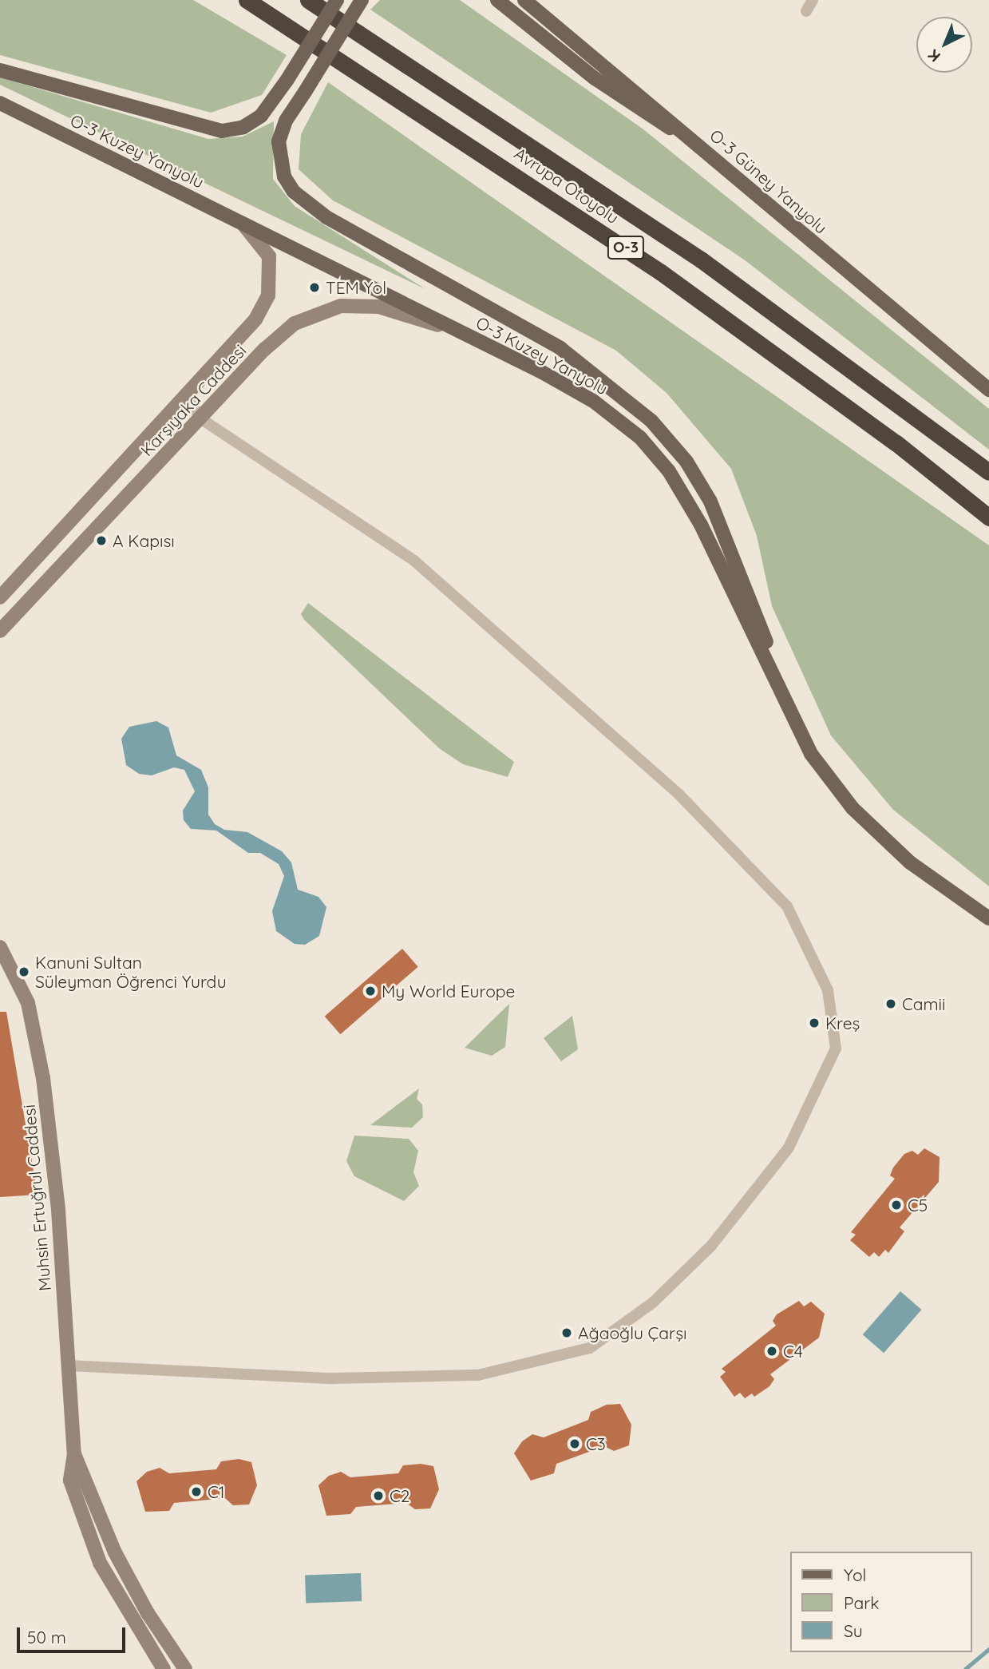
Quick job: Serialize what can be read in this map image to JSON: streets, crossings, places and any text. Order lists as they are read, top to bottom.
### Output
{
  "streets": {
    "highway": ["Avrupa Otoyolu", "O-3"],
    "main road": [
      "O-3 Kuzey Yanyolu",
      "O-3 Güney Yanyolu",
      "Karşıyaka Caddesi",
      "Muhsin Ertuğrul Caddesi"
    ]
  },
  "crossings": [
    ["O-3 Kuzey Yanyolu", "Karşıyaka Caddesi"]
  ],
  "places": [
    "TEM Yol",
    "A Kapısı",
    "Kanuni Sultan Süleyman Öğrenci Yurdu",
    "My World Europe",
    "Camii",
    "Kreş",
    "C5",
    "Ağaoğlu Çarşı",
    "C4",
    "C3",
    "C1",
    "C2"
  ],
  "legend": ["Yol", "Park", "Su"],
  "scale_bar": "50 m",
  "north": "bottom left"
}
